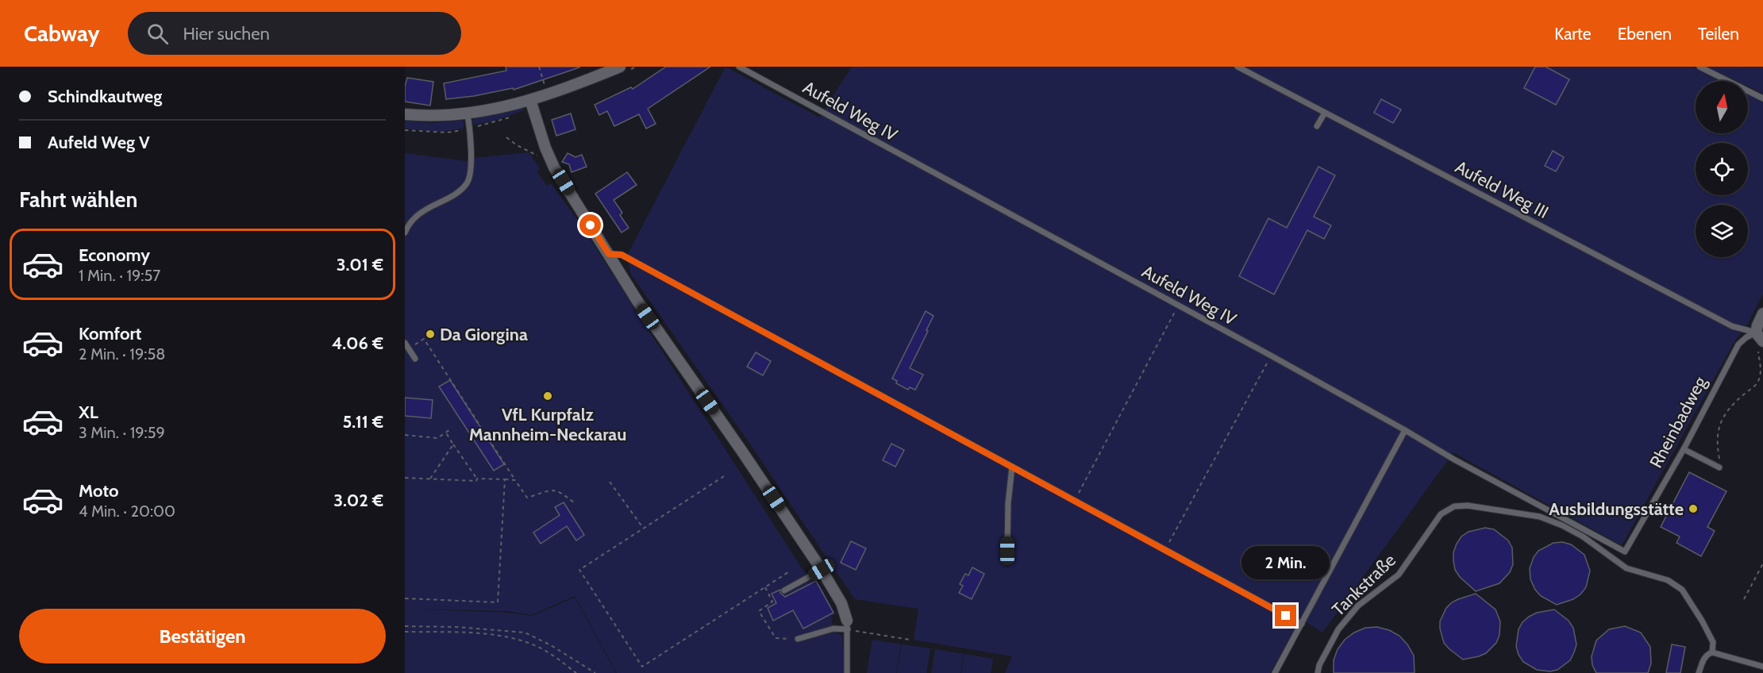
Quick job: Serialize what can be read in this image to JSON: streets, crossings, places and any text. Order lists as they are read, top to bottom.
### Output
{
  "streets": {
    "lane": [
      "Aufeld Weg IV",
      "Aufeld Weg III",
      "Rheinbadweg",
      "Tankstraße"
    ]
  },
  "crossings": [
    ["Aufeld Weg IV", "Rheinbadweg"],
    ["Aufeld Weg III", "Rheinbadweg"]
  ],
  "places": ["Da Giorgina", "VfL Kurpfalz Mannheim-Neckarau", "Ausbildungsstätte"],
  "north": "top",
  "page": {
    "header": "Cabway",
    "search": "Hier suchen",
    "nav": ["Karte", "Ebenen", "Teilen"],
    "banner": ["Schindkautweg", "Aufeld Weg V"],
    "heading": "Fahrt wählen",
    "list": [
      {
        "name": "Economy",
        "note": "1 Min. · 19:57",
        "value": "3.01 €"
      },
      {
        "name": "Komfort",
        "note": "2 Min. · 19:58",
        "value": "4.06 €"
      },
      {
        "name": "XL",
        "note": "3 Min. · 19:59",
        "value": "5.11 €"
      },
      {
        "name": "Moto",
        "note": "4 Min. · 20:00",
        "value": "3.02 €"
      }
    ],
    "bubble": "2 Min.",
    "buttons": "Bestätigen"
  }
}
